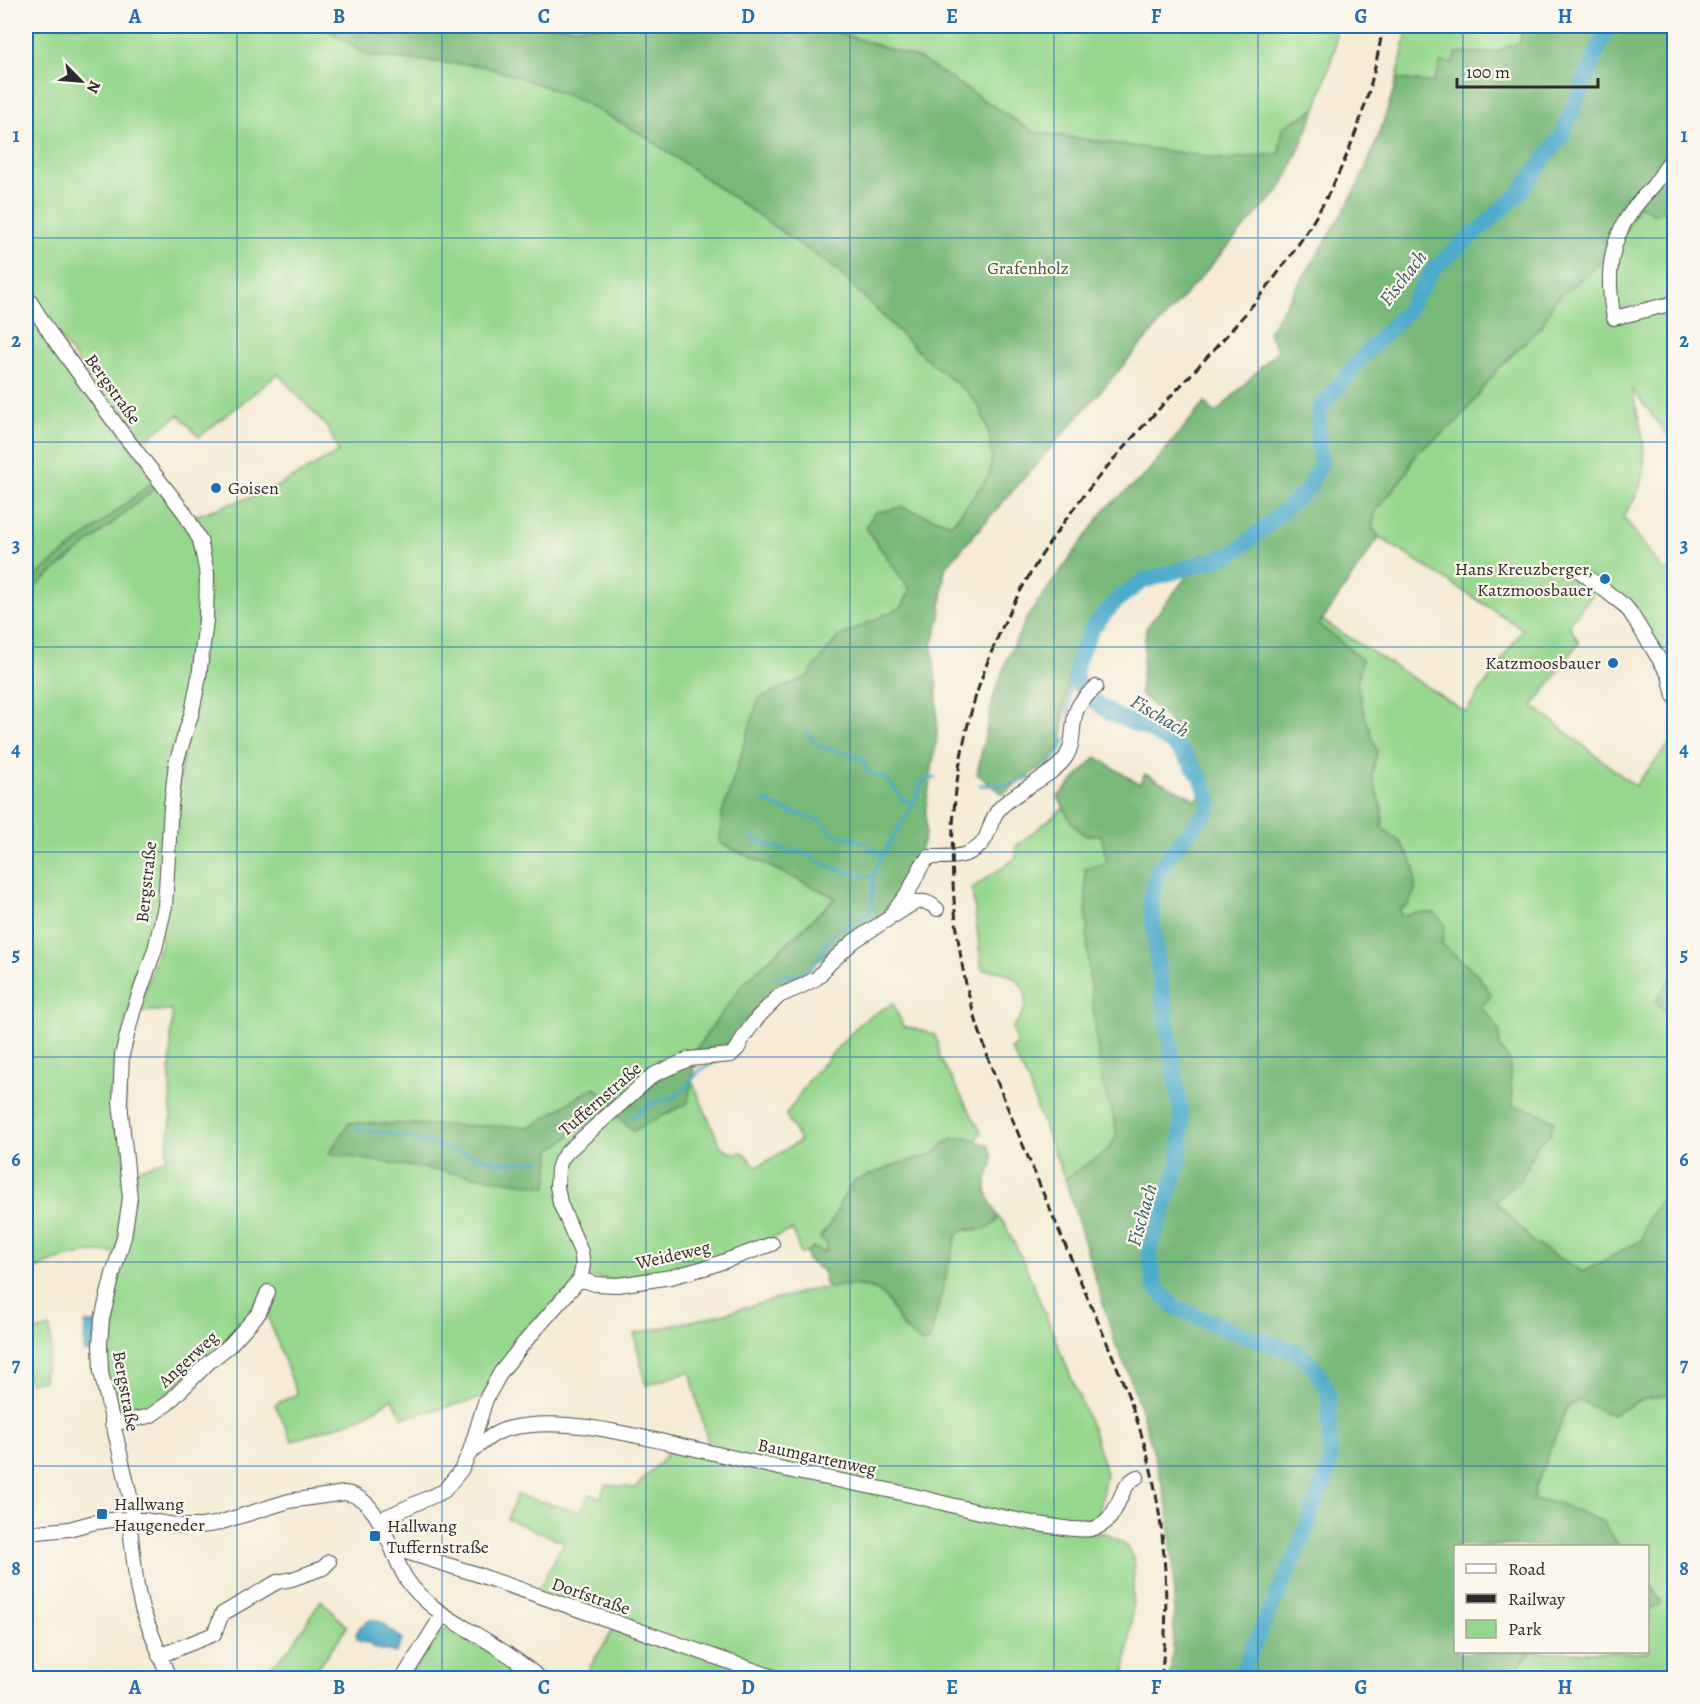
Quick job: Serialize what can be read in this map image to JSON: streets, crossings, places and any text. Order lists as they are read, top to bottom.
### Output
{
  "streets": {
    "street": [
      "Bergstraße",
      "Tuffernstraße",
      "Weideweg",
      "Angerweg",
      "Baumgartenweg",
      "Dorfstraße"
    ]
  },
  "crossings": [
    ["Bergstraße", "Angerweg"],
    ["Tuffernstraße", "Weideweg"]
  ],
  "water": ["Fischach"],
  "parks": ["Grafenholz"],
  "places": {
    "other": ["Goisen", "Hans Kreuzberger, Katzmoosbauer", "Katzmoosbauer"],
    "transit": ["Hallwang Haugeneder", "Hallwang Tuffernstraße"]
  },
  "legend": ["Road", "Railway", "Park"],
  "scale_bar": "100 m",
  "north": "bottom right",
  "grid": {
    "columns": [
      "A",
      "B",
      "C",
      "D",
      "E",
      "F",
      "G",
      "H"
    ],
    "rows": [
      "1",
      "2",
      "3",
      "4",
      "5",
      "6",
      "7",
      "8"
    ]
  }
}
